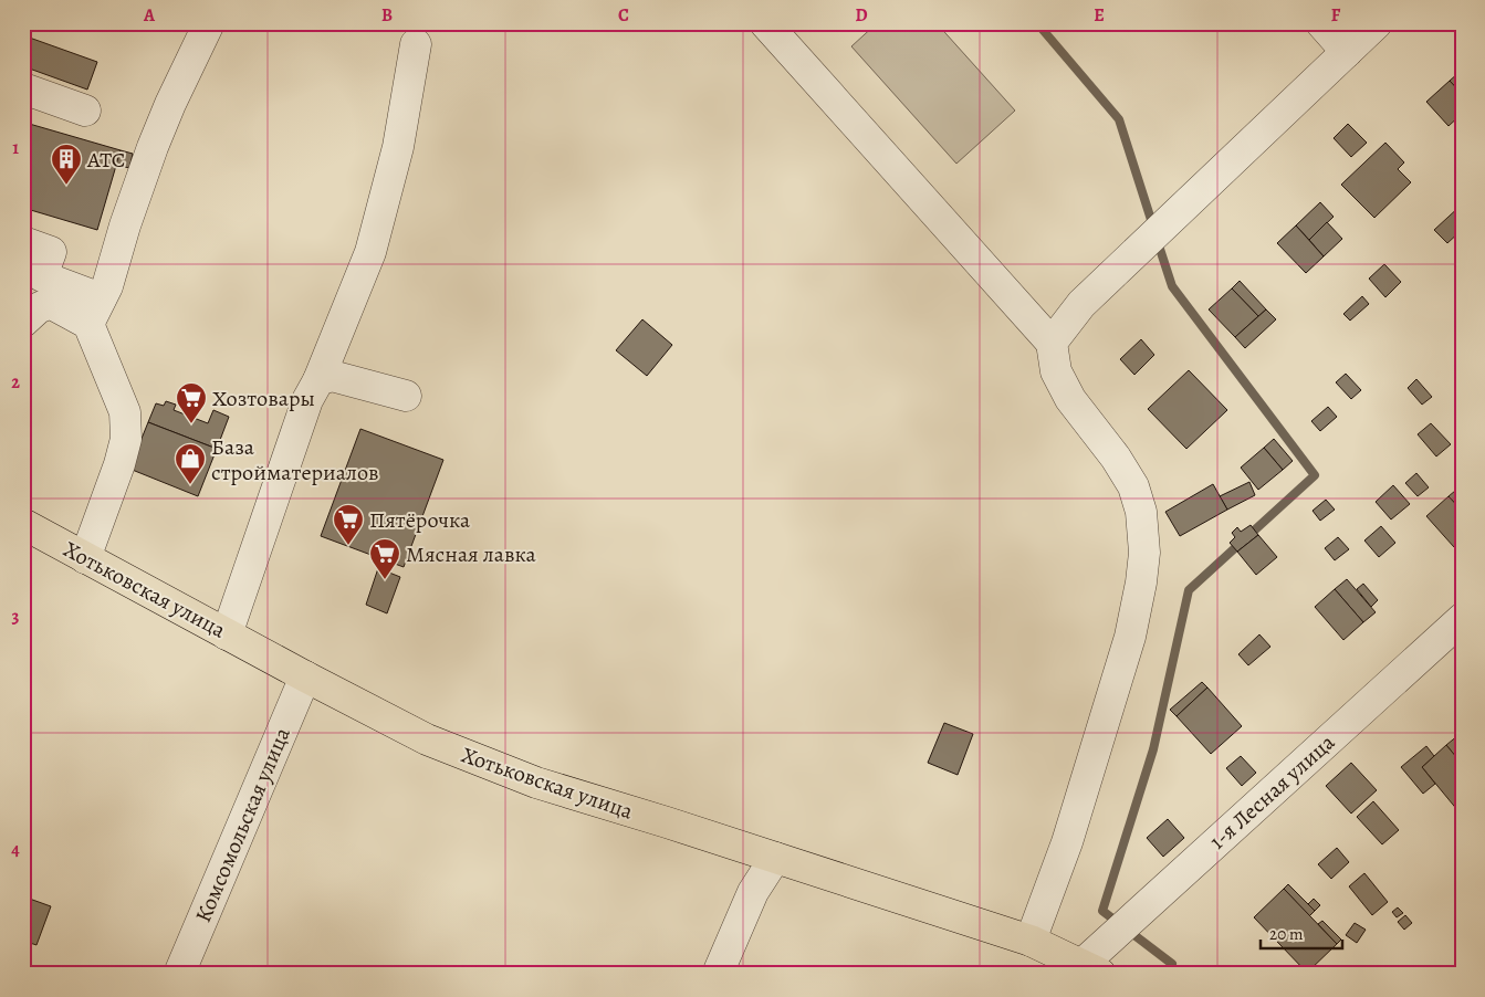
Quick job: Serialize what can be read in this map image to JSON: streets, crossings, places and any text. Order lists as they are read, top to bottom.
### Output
{
  "streets": {
    "main road": ["Хотьковская улица"],
    "street": ["1-я Лесная улица", "Комсомольская улица"]
  },
  "crossings": [
    ["Хотьковская улица", "1-я Лесная улица"],
    ["Хотьковская улица", "Комсомольская улица"]
  ],
  "places": {
    "building": ["АТС"],
    "supermarket": ["Хозтовары", "Пятёрочка", "Мясная лавка"],
    "shop": ["База стройматериалов"]
  },
  "scale_bar": "20 m",
  "grid": {
    "columns": [
      "A",
      "B",
      "C",
      "D",
      "E",
      "F"
    ],
    "rows": [
      "1",
      "2",
      "3",
      "4"
    ]
  }
}
